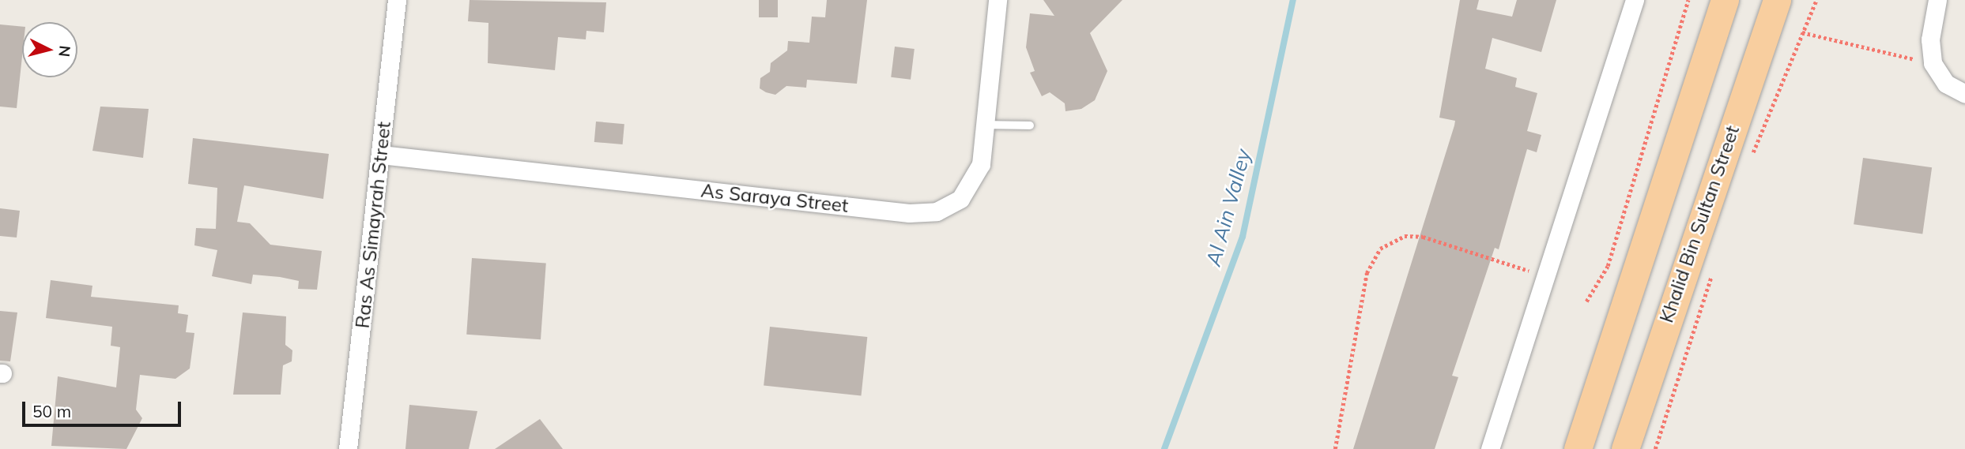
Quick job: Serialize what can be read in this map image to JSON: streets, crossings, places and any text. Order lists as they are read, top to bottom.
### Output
{
  "streets": {
    "main road": ["Khalid Bin Sultan Street"],
    "street": ["As Saraya Street", "Ras As Simayrah Street"]
  },
  "crossings": [
    ["As Saraya Street", "Ras As Simayrah Street"]
  ],
  "water": ["Al Ain Valley"],
  "scale_bar": "50 m",
  "north": "right"
}
